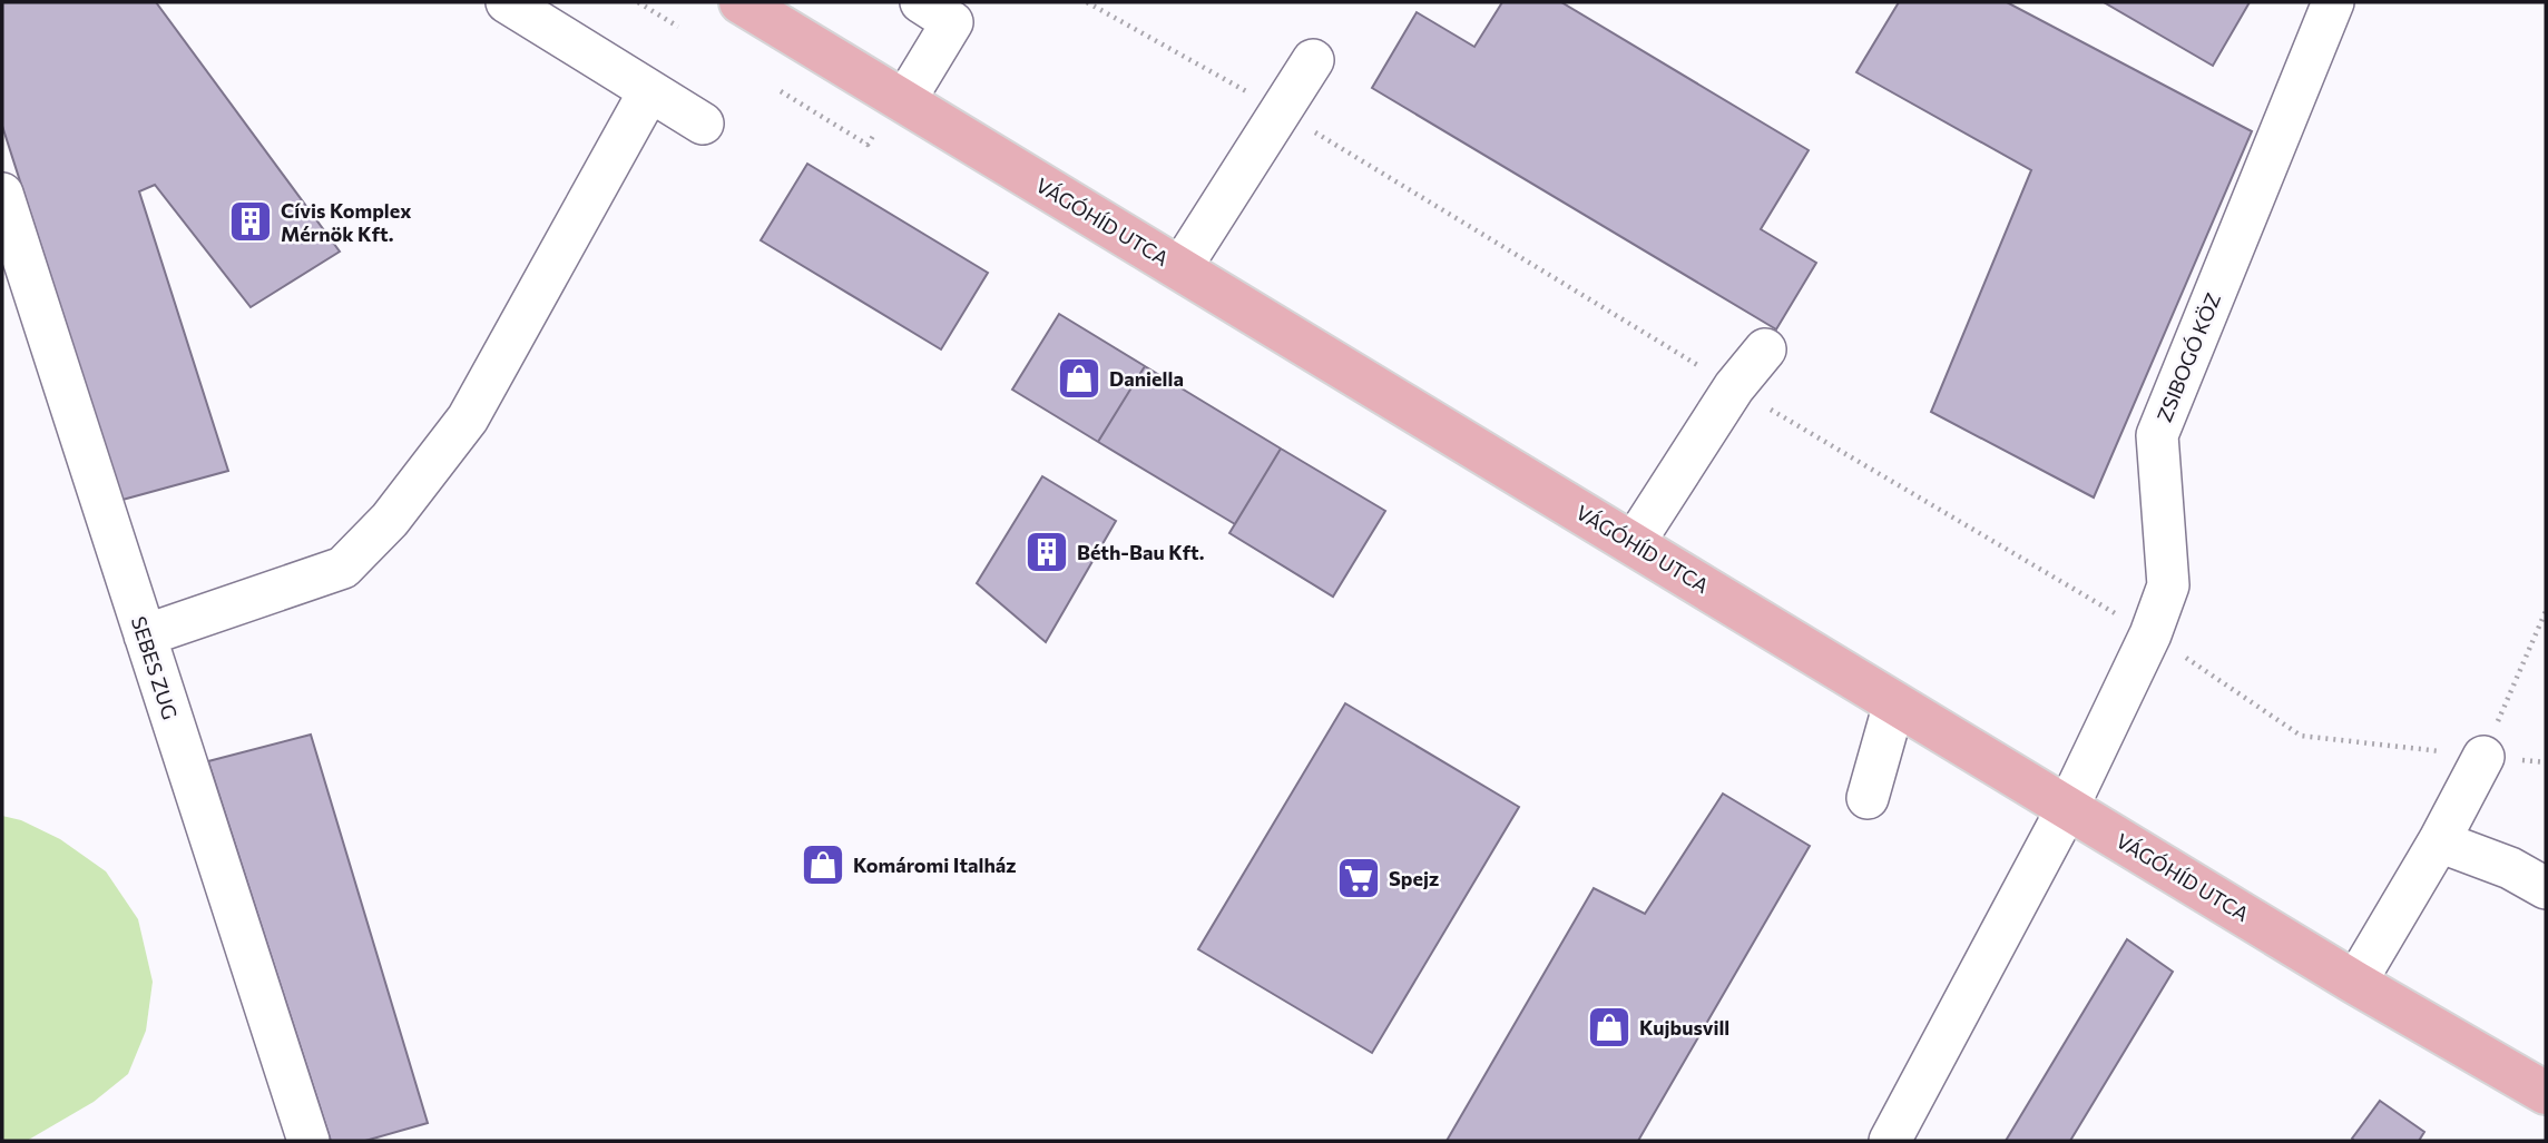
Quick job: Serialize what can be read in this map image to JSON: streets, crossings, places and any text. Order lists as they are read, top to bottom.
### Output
{
  "streets": {
    "main road": ["VÁGÓHÍD UTCA"],
    "street": ["ZSIBOGÓ KÖZ", "SEBES ZUG"]
  },
  "crossings": [
    ["VÁGÓHÍD UTCA", "ZSIBOGÓ KÖZ"]
  ],
  "places": {
    "building": ["Cívis Komplex Mérnök Kft.", "Béth-Bau Kft."],
    "shop": ["Daniella", "Komáromi Italház", "Kujbusvill"],
    "supermarket": ["Spejz"]
  }
}
